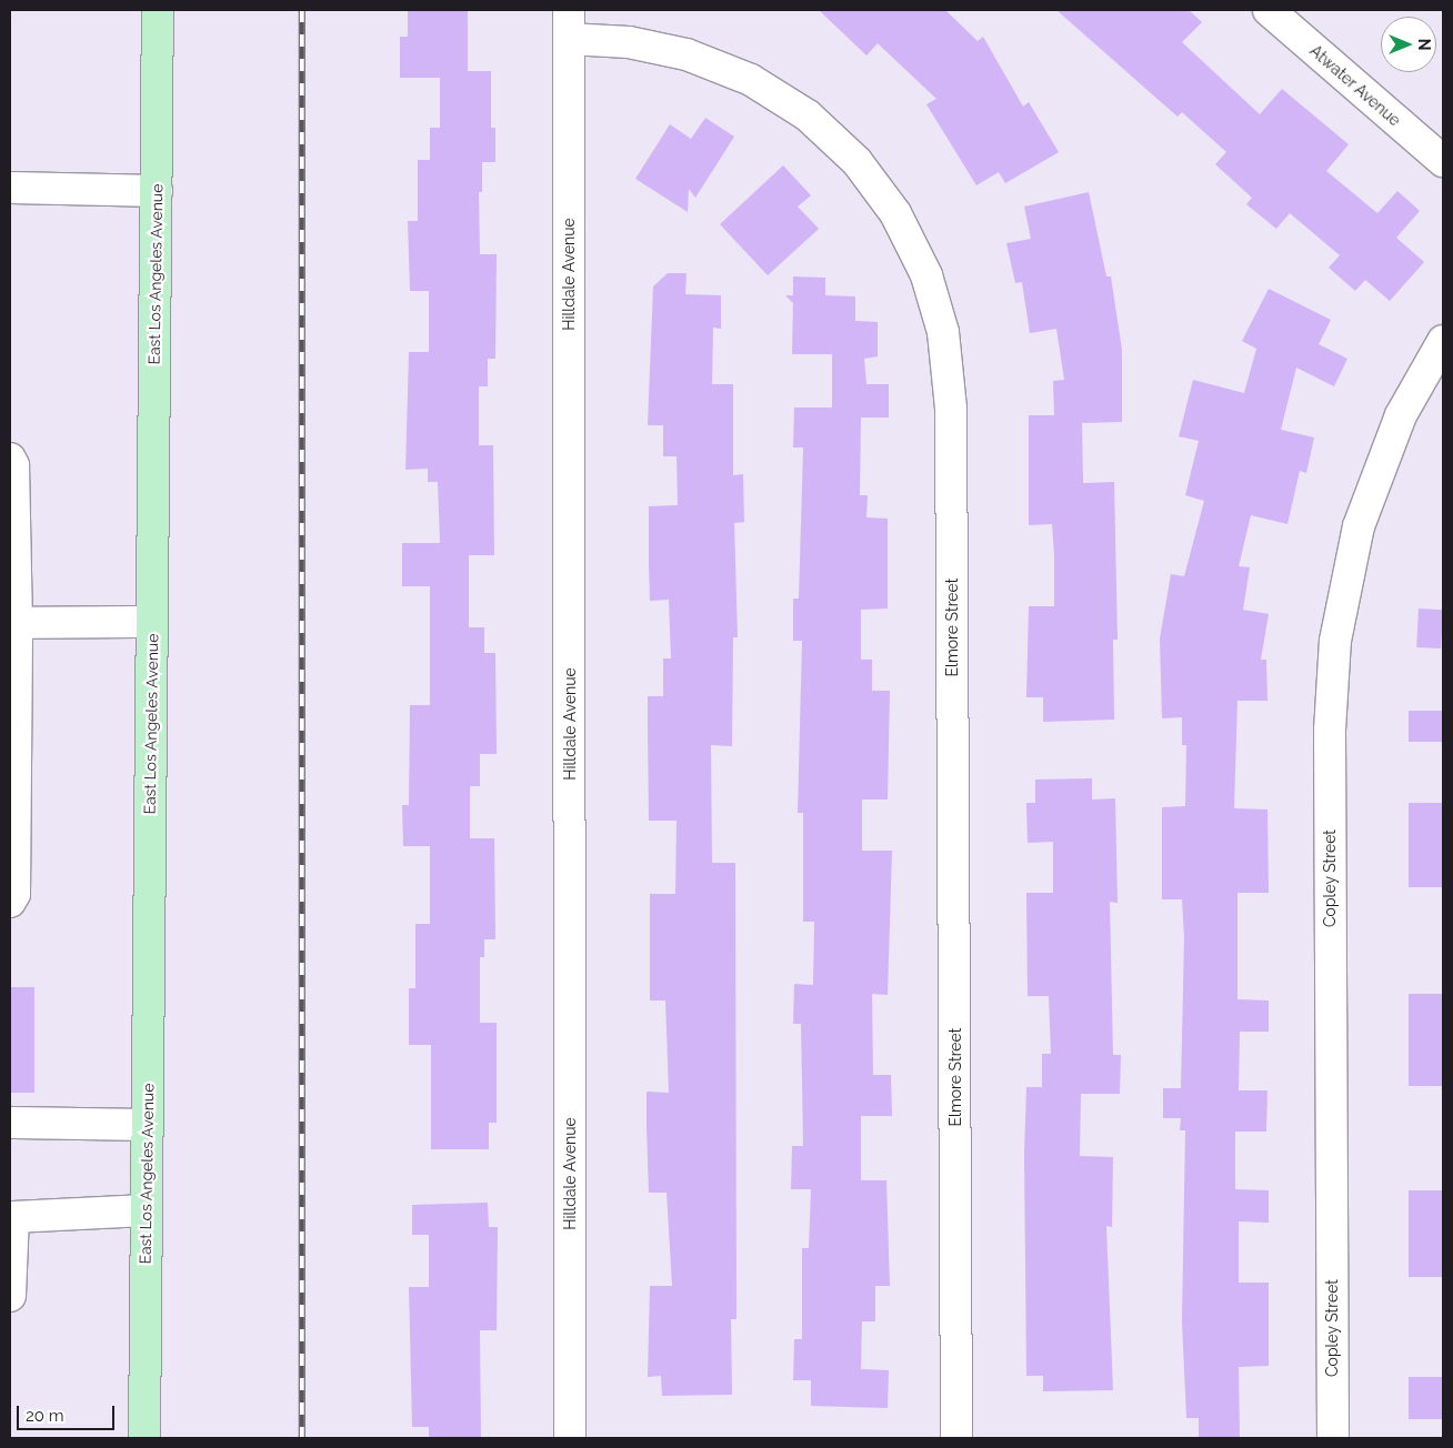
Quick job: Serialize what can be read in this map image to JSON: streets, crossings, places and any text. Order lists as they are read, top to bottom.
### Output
{
  "streets": {
    "main road": ["East Los Angeles Avenue"],
    "street": [
      "Atwater Avenue",
      "Hilldale Avenue",
      "Elmore Street",
      "Copley Street"
    ]
  },
  "crossings": [
    ["Hilldale Avenue", "Elmore Street"]
  ],
  "scale_bar": "20 m",
  "north": "right"
}
